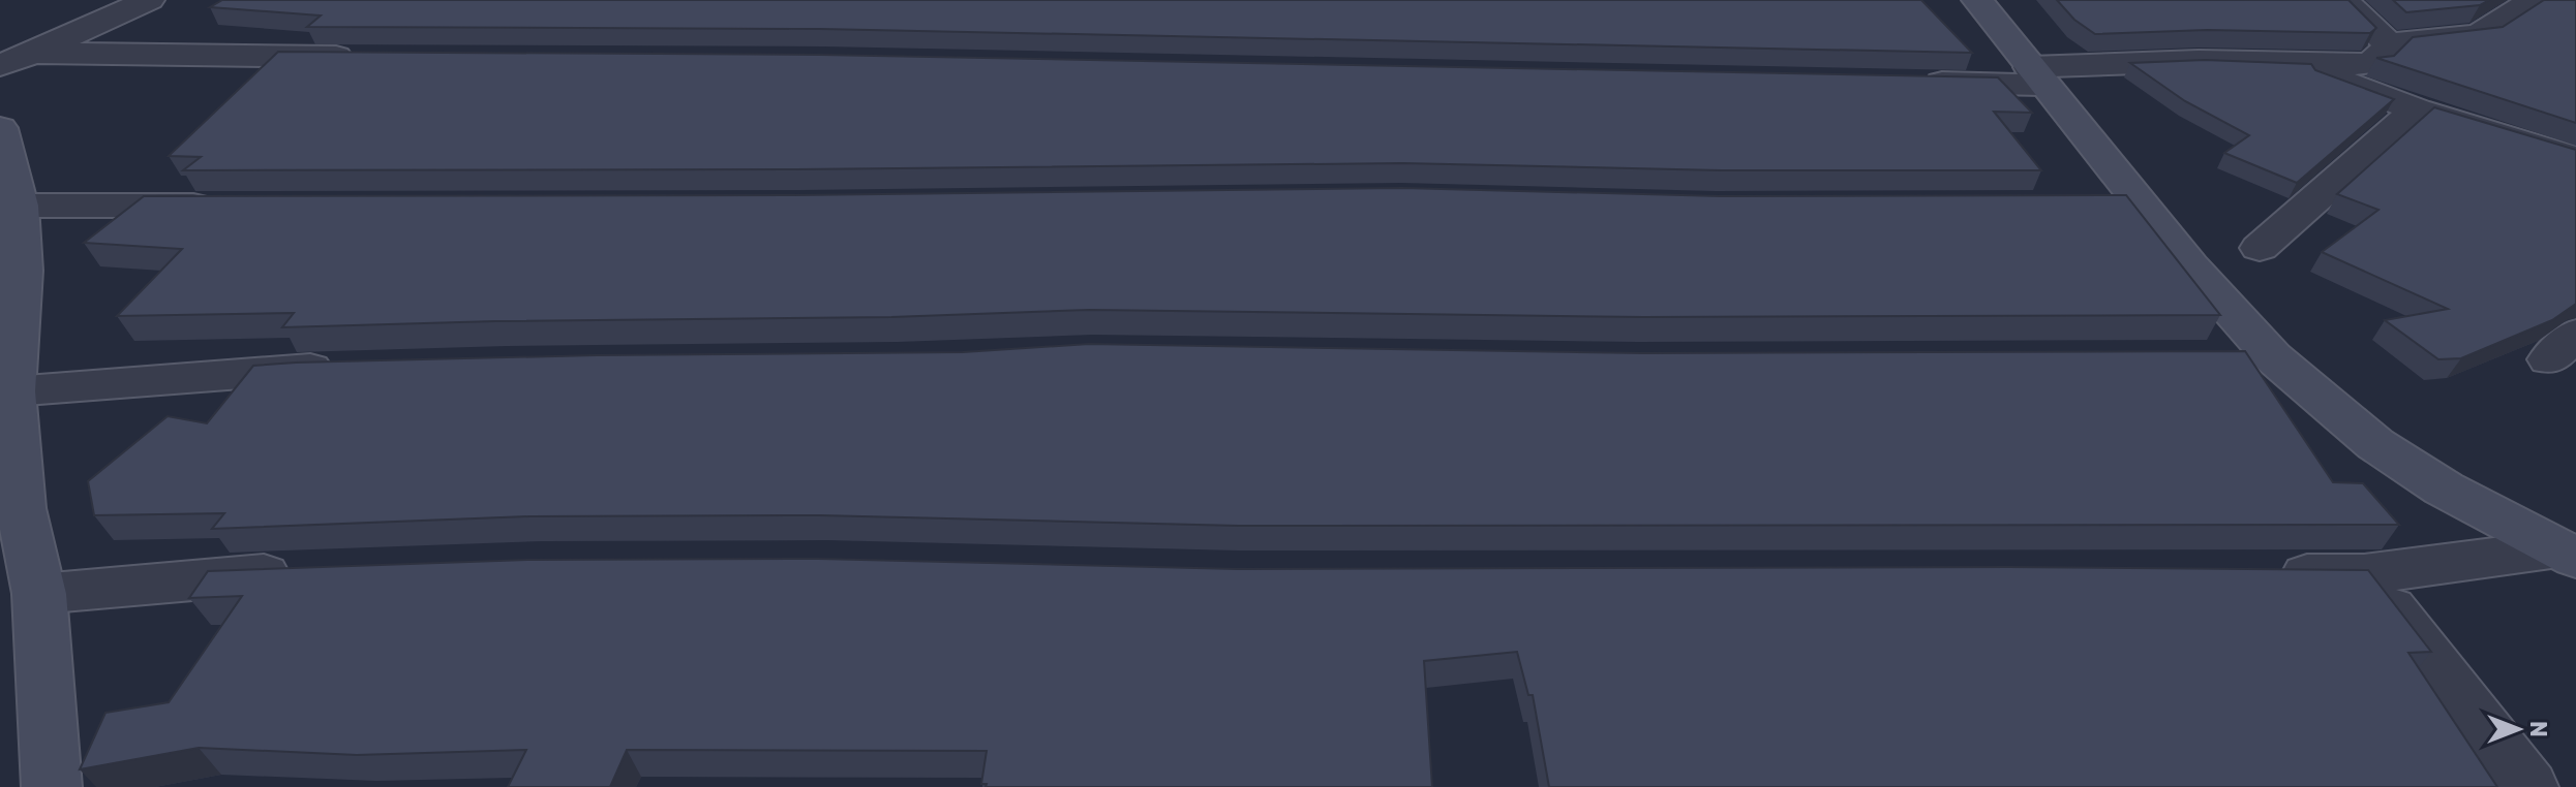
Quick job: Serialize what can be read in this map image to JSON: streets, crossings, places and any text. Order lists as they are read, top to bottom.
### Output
{
  "north": "right"
}
